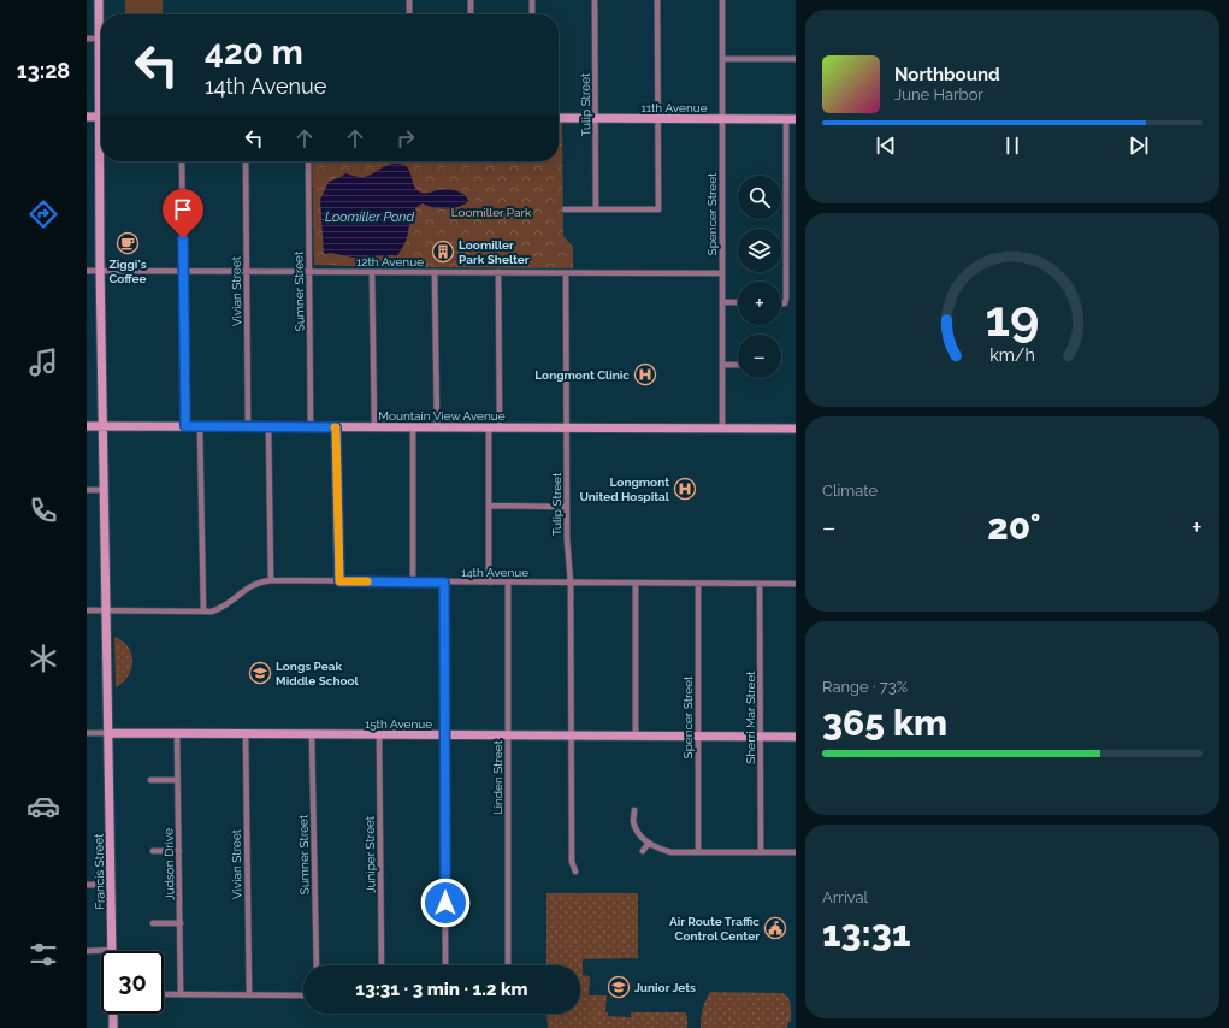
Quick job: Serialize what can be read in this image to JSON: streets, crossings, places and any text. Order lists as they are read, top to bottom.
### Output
{
  "streets": {
    "street": [
      "Tulip Street",
      "11th Avenue",
      "Spencer Street",
      "12th Avenue",
      "Vivian Street",
      "Sumner Street",
      "Mountain View Avenue",
      "14th Avenue",
      "Sherri Mar Street",
      "15th Avenue",
      "Linden Street",
      "Juniper Street",
      "Judson Drive",
      "Francis Street"
    ]
  },
  "crossings": [
    ["Tulip Street", "11th Avenue"],
    ["Tulip Street", "12th Avenue"],
    ["Tulip Street", "Mountain View Avenue"],
    ["Tulip Street", "14th Avenue"],
    ["Tulip Street", "15th Avenue"],
    ["11th Avenue", "Spencer Street"],
    ["Spencer Street", "12th Avenue"],
    ["Spencer Street", "Mountain View Avenue"],
    ["Spencer Street", "14th Avenue"],
    ["Spencer Street", "15th Avenue"],
    ["12th Avenue", "Vivian Street"],
    ["12th Avenue", "Sumner Street"],
    ["12th Avenue", "Francis Street"],
    ["Vivian Street", "Mountain View Avenue"],
    ["Vivian Street", "15th Avenue"],
    ["Sumner Street", "Mountain View Avenue"],
    ["Sumner Street", "15th Avenue"],
    ["Mountain View Avenue", "Francis Street"],
    ["14th Avenue", "Sherri Mar Street"],
    ["14th Avenue", "Linden Street"],
    ["14th Avenue", "Francis Street"],
    ["Sherri Mar Street", "15th Avenue"],
    ["15th Avenue", "Linden Street"],
    ["15th Avenue", "Juniper Street"],
    ["15th Avenue", "Judson Drive"],
    ["15th Avenue", "Francis Street"]
  ],
  "water": ["Loomiller Pond"],
  "parks": ["Loomiller Park"],
  "places": {
    "cafe": ["Ziggi's Coffee"],
    "building": ["Loomiller Park Shelter"],
    "hospital": ["Longmont Clinic", "Longmont United Hospital"],
    "school or university": ["Longs Peak Middle School", "Junior Jets"],
    "public building": ["Air Route Traffic Control Center"]
  },
  "page": {
    "tabs": "13:28",
    "turn": ["420 m", "14th Avenue"],
    "song": ["Northbound", "June Harbor"],
    "map_buttons": ["+", "−"],
    "tile": [
      "Climate",
      ["Range · 73%", "365 km"],
      ["Arrival", "13:31"]
    ],
    "heat": ["−", "20°", "+"],
    "limit": "30",
    "trip": "13:31 · 3 min · 1.2 km",
    "gauge": ["19", "km/h"]
  }
}
